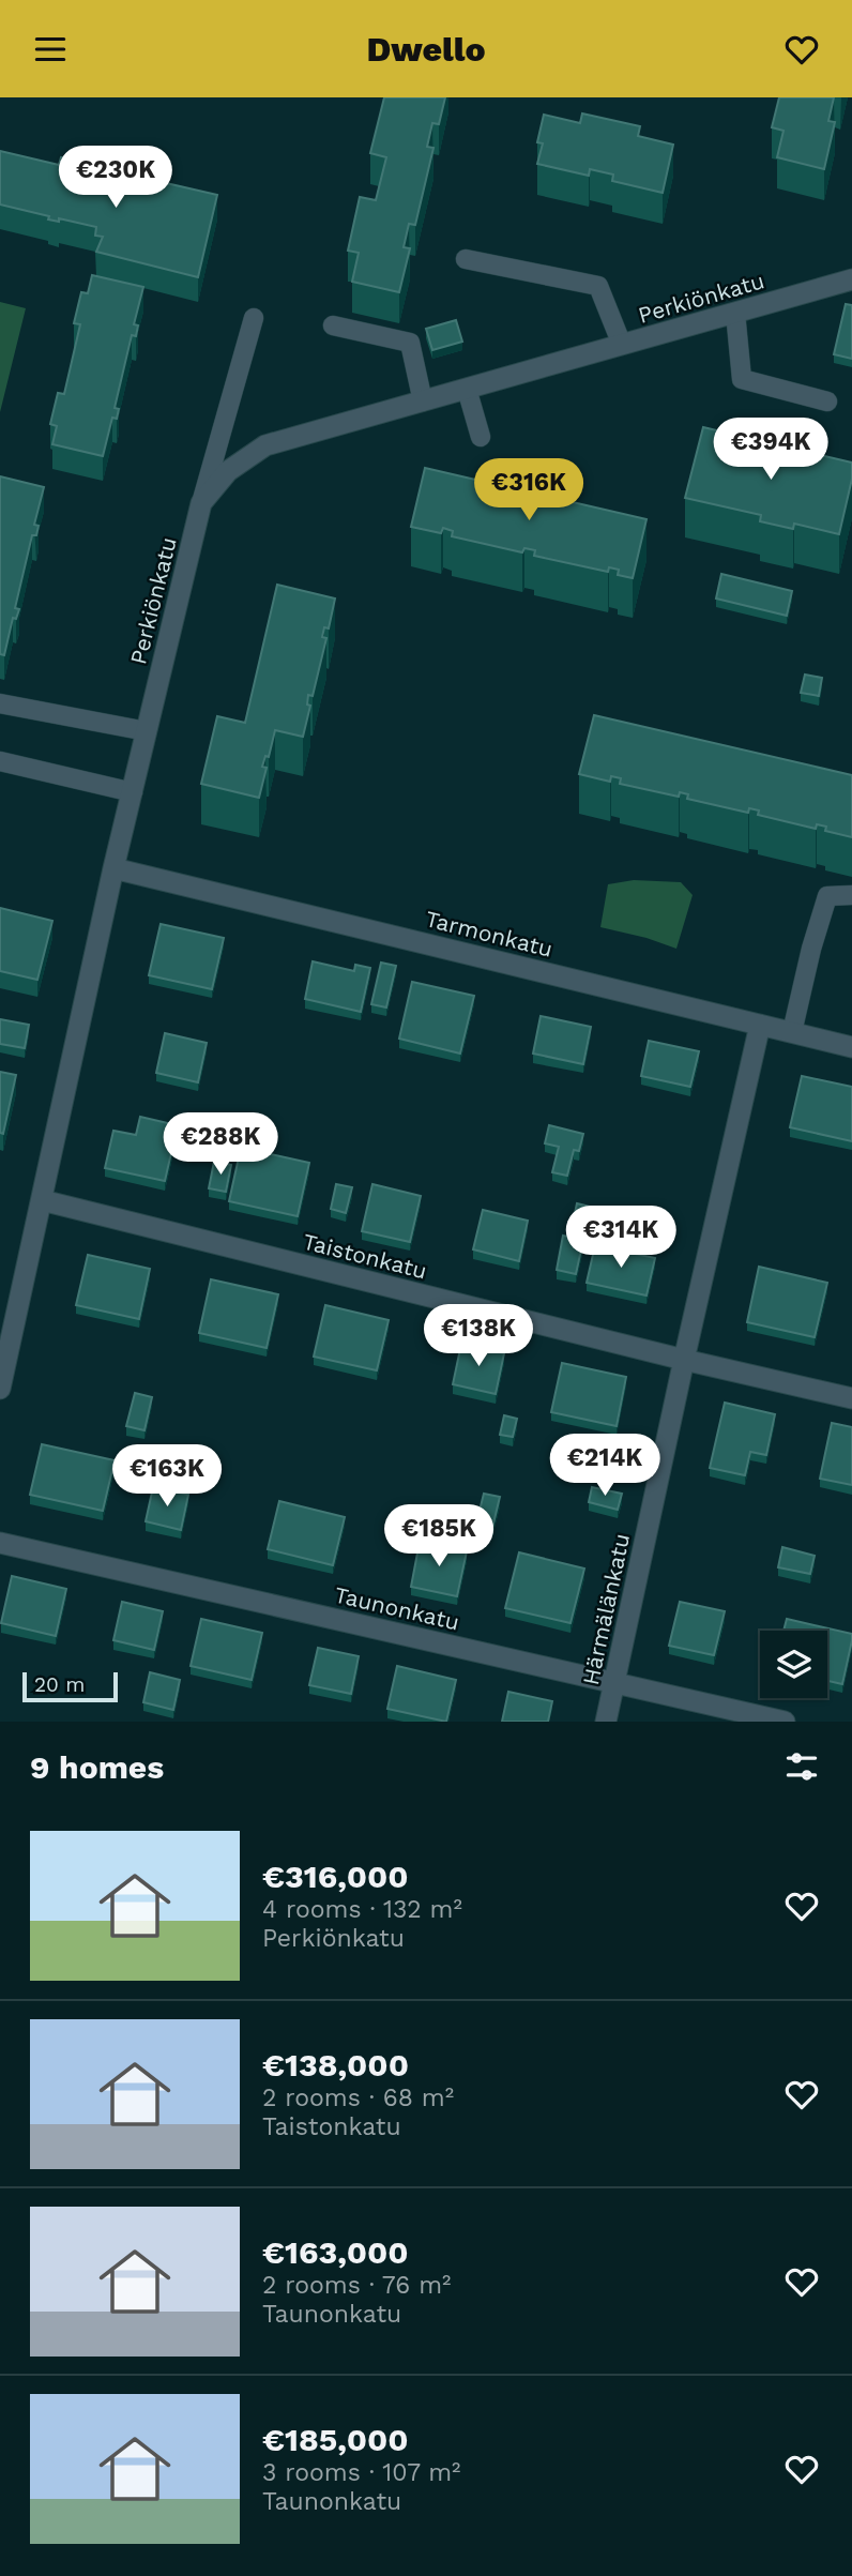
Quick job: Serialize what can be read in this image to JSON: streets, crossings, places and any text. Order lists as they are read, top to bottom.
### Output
{
  "streets": {
    "street": [
      "Perkiönkatu",
      "Tarmonkatu",
      "Taistonkatu",
      "Taunonkatu",
      "Härmälänkatu"
    ]
  },
  "crossings": [
    ["Perkiönkatu", "Tarmonkatu"],
    ["Perkiönkatu", "Taistonkatu"],
    ["Tarmonkatu", "Härmälänkatu"],
    ["Taistonkatu", "Härmälänkatu"],
    ["Taunonkatu", "Härmälänkatu"]
  ],
  "scale_bar": "20 m",
  "page": {
    "header": "Dwello",
    "price": [
      "€230K",
      "€394K",
      "€316K",
      "€288K",
      "€314K",
      "€138K",
      "€214K",
      "€163K",
      "€185K"
    ],
    "scale": "20 m",
    "heading": "9 homes",
    "list": [
      {
        "name": "€316,000",
        "note": "4 rooms · 132 m² · Perkiönkatu"
      },
      {
        "name": "€138,000",
        "note": "2 rooms · 68 m² · Taistonkatu"
      },
      {
        "name": "€163,000",
        "note": "2 rooms · 76 m² · Taunonkatu"
      },
      {
        "name": "€185,000",
        "note": "3 rooms · 107 m² · Taunonkatu"
      }
    ]
  }
}
